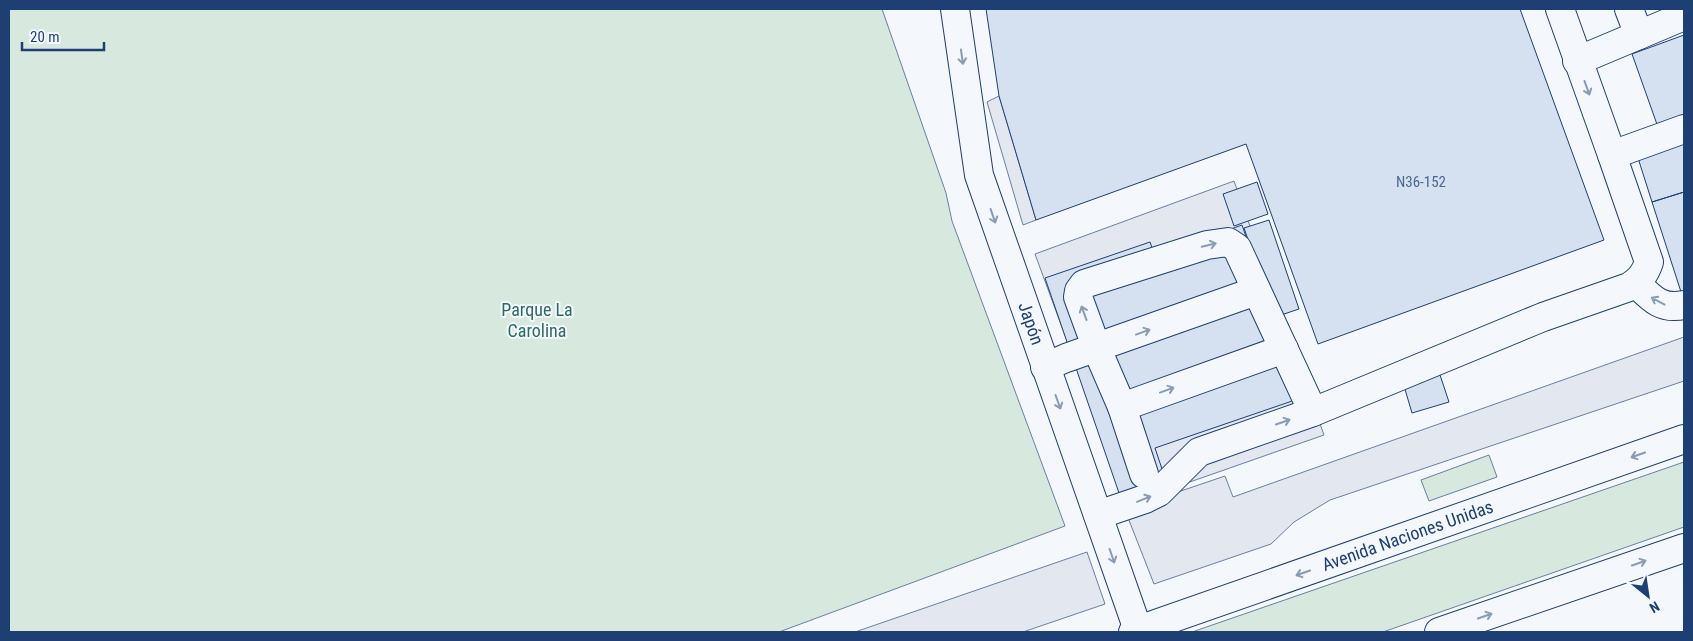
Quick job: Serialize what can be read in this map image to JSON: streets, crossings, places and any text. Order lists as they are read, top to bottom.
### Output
{
  "streets": {
    "main road": ["Japón", "Avenida Naciones Unidas"]
  },
  "crossings": [
    ["Japón", "Avenida Naciones Unidas"]
  ],
  "parks": ["Parque La Carolina"],
  "house_numbers": ["N36-152"],
  "scale_bar": "20 m",
  "north": "bottom right"
}
